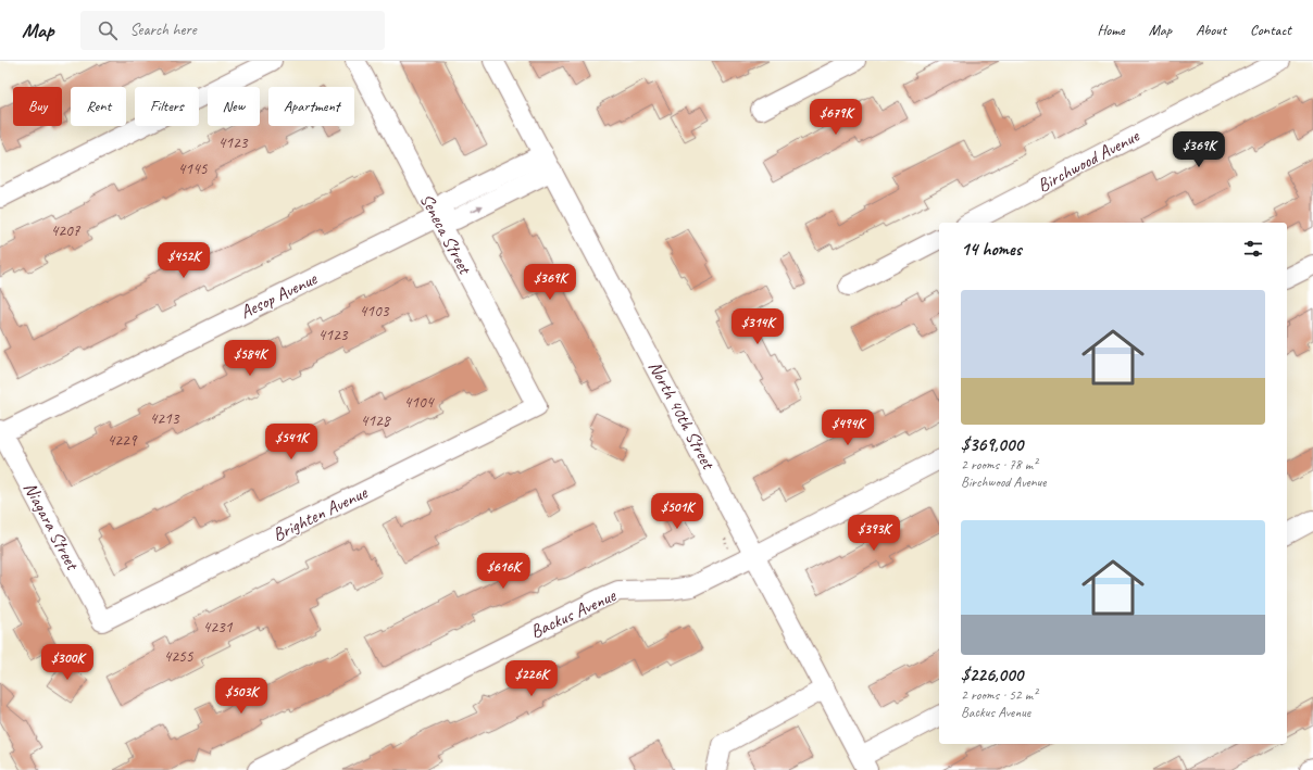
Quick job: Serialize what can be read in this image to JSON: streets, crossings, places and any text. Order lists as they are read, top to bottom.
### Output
{
  "streets": {
    "street": [
      "Birchwood Avenue",
      "Seneca Street",
      "Aesop Avenue",
      "North 40th Street",
      "Brighten Avenue",
      "Niagara Street",
      "Backus Avenue"
    ]
  },
  "crossings": [
    ["Seneca Street", "Aesop Avenue"],
    ["Seneca Street", "Brighten Avenue"],
    ["Aesop Avenue", "North 40th Street"],
    ["Aesop Avenue", "Niagara Street"],
    ["North 40th Street", "Backus Avenue"],
    ["Brighten Avenue", "Niagara Street"]
  ],
  "house_numbers": [
    "4123",
    "4145",
    "4207",
    "4103",
    "4123",
    "4104",
    "4213",
    "4128",
    "4229",
    "4231",
    "4255"
  ],
  "page": {
    "header": "Map",
    "search": "Search here",
    "nav": [
      "Home",
      "Map",
      "About",
      "Contact"
    ],
    "chip": [
      "Buy",
      "Rent",
      "Filters",
      "New",
      "Apartment"
    ],
    "price": [
      "$679K",
      "$369K",
      "$452K",
      "$369K",
      "$314K",
      "$584K",
      "$494K",
      "$541K",
      "$501K",
      "$393K",
      "$616K",
      "$300K",
      "$226K",
      "$503K"
    ],
    "heading": "14 homes",
    "list": [
      {
        "name": "$369,000",
        "note": "2 rooms · 78 m² · Birchwood Avenue"
      },
      {
        "name": "$226,000",
        "note": "2 rooms · 52 m² · Backus Avenue"
      }
    ]
  }
}
